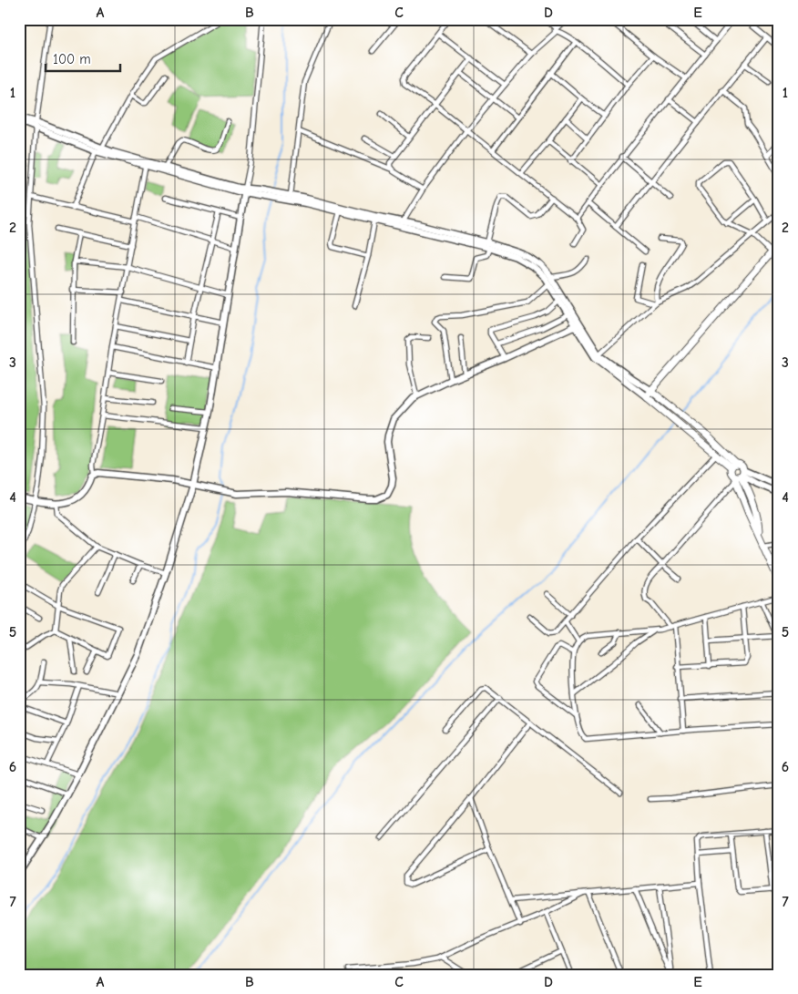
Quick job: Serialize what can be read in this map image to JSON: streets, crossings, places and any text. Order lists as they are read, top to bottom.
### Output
{
  "scale_bar": "100 m",
  "grid": {
    "columns": [
      "A",
      "B",
      "C",
      "D",
      "E"
    ],
    "rows": [
      "1",
      "2",
      "3",
      "4",
      "5",
      "6",
      "7"
    ]
  }
}
